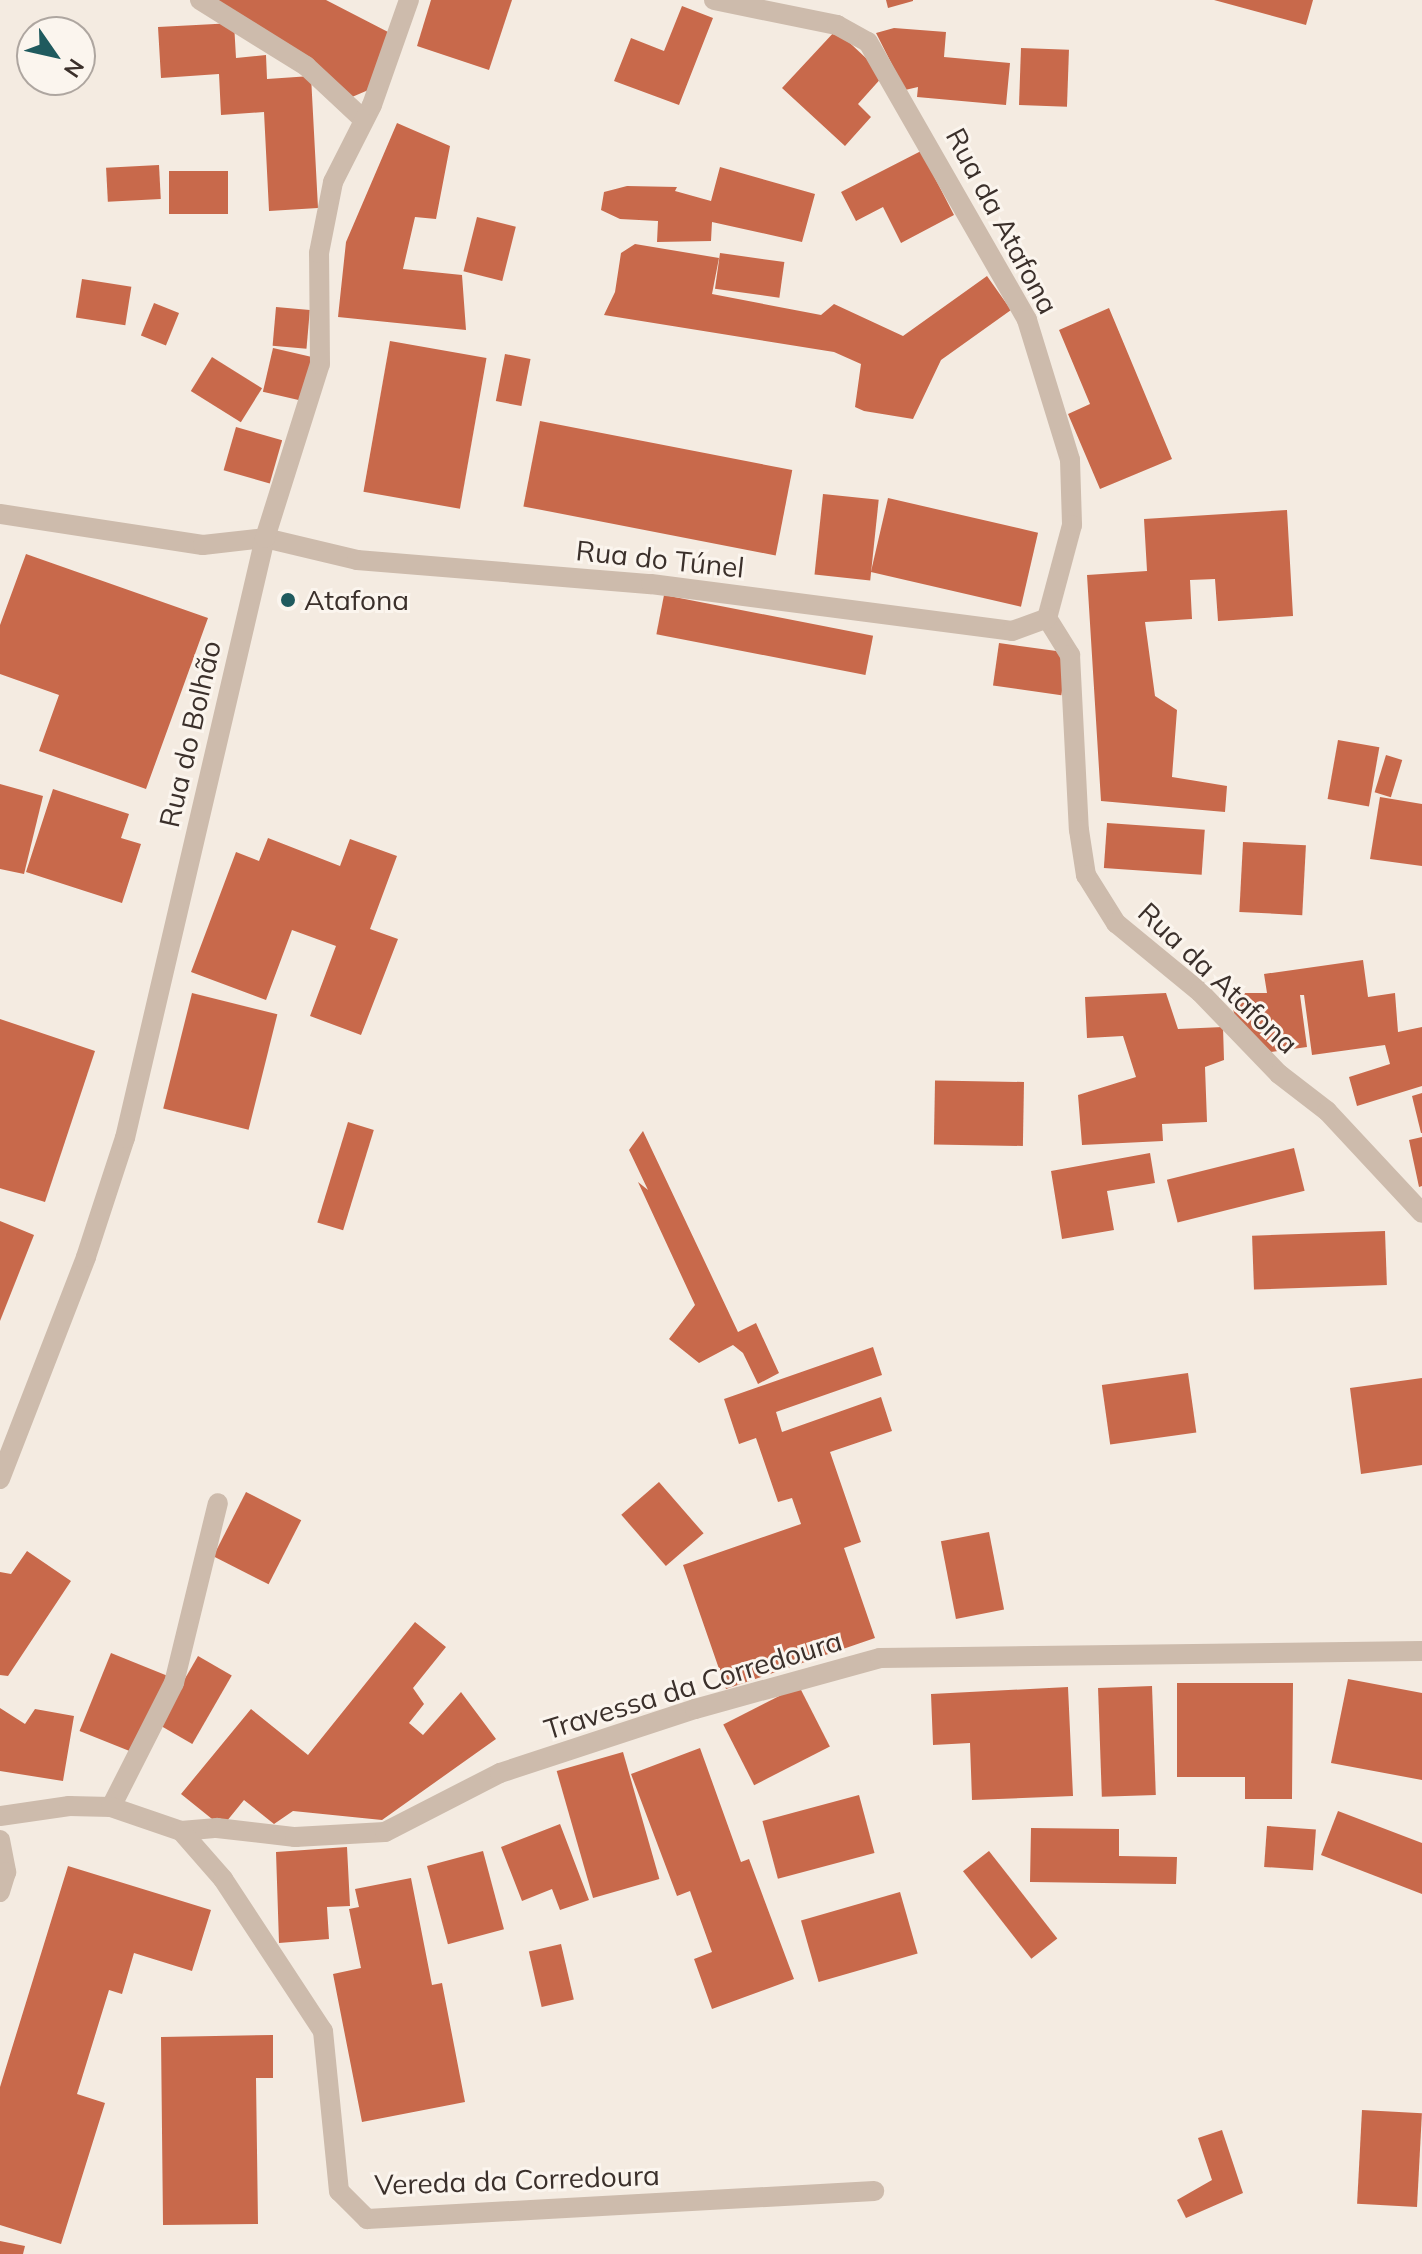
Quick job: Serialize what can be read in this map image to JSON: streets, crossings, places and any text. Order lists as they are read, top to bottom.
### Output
{
  "streets": {
    "street": [
      "Rua da Atafona",
      "Rua do Túnel",
      "Rua do Bolhão",
      "Travessa da Corredoura",
      "Vereda da Corredoura"
    ]
  },
  "crossings": [
    ["Rua da Atafona", "Rua do Túnel"],
    ["Rua do Túnel", "Rua do Bolhão"],
    ["Travessa da Corredoura", "Vereda da Corredoura"]
  ],
  "places": ["Atafona"],
  "north": "bottom right"
}
